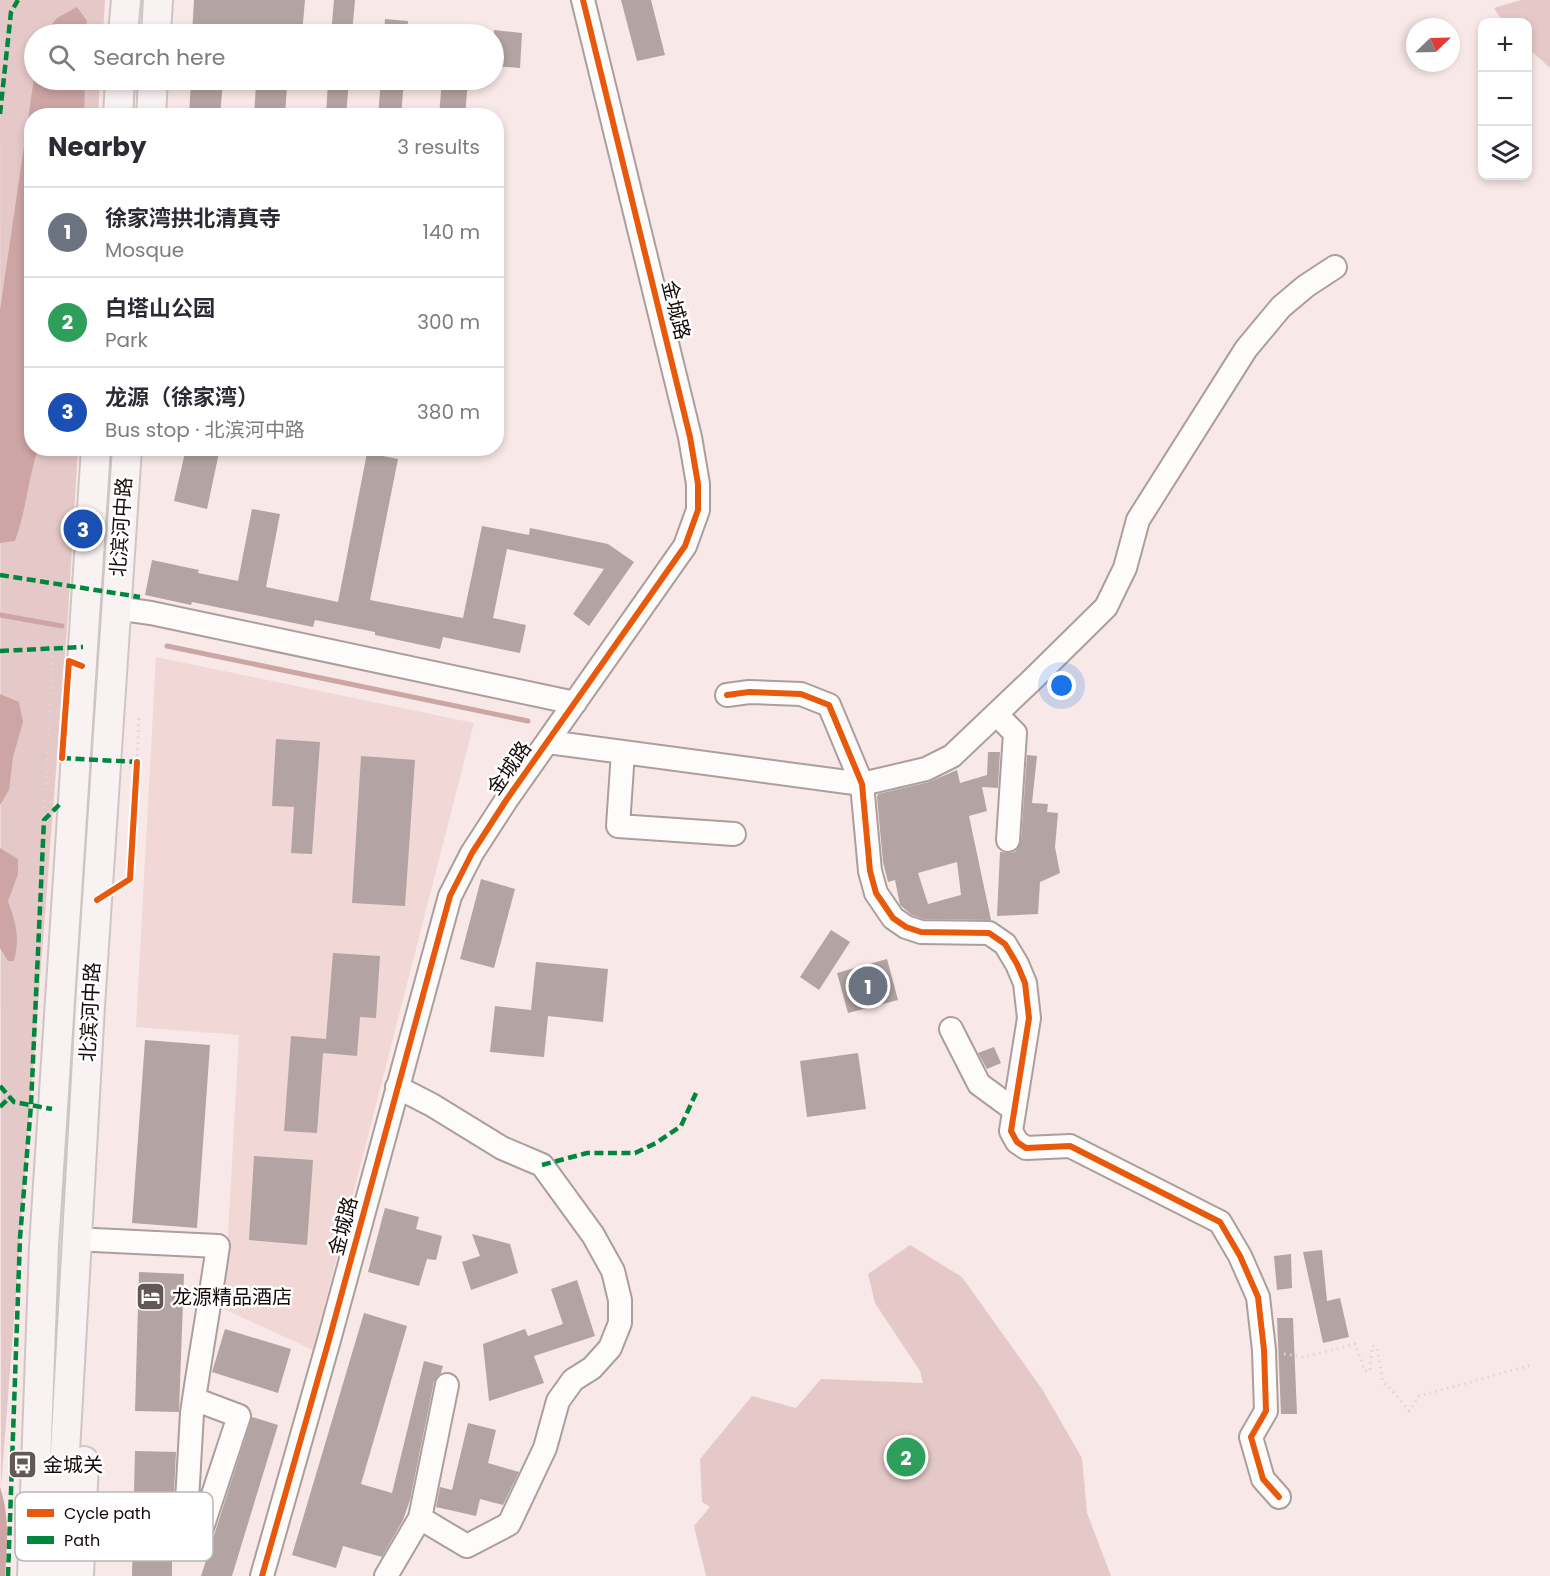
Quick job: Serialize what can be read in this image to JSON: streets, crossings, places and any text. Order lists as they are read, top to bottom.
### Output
{
  "streets": {
    "main road": ["北滨河中路"],
    "street": ["金城路"]
  },
  "places": {
    "hotel": ["龙源精品酒店"],
    "bus stop": ["金城关"]
  },
  "legend": ["Cycle path", "Path"],
  "north": "top right",
  "page": {
    "map_buttons": ["+", "−"],
    "search": "Search here",
    "heading": ["Nearby", "3 results"],
    "list": [
      {
        "mark": "1",
        "name": "徐家湾拱北清真寺",
        "note": "Mosque",
        "value": "140 m"
      },
      {
        "mark": "2",
        "name": "白塔山公园",
        "note": "Park",
        "value": "300 m"
      },
      {
        "mark": "3",
        "name": "龙源（徐家湾）",
        "note": "Bus stop · 北滨河中路",
        "value": "380 m"
      }
    ],
    "pins": ["3", "1", "2"]
  }
}
